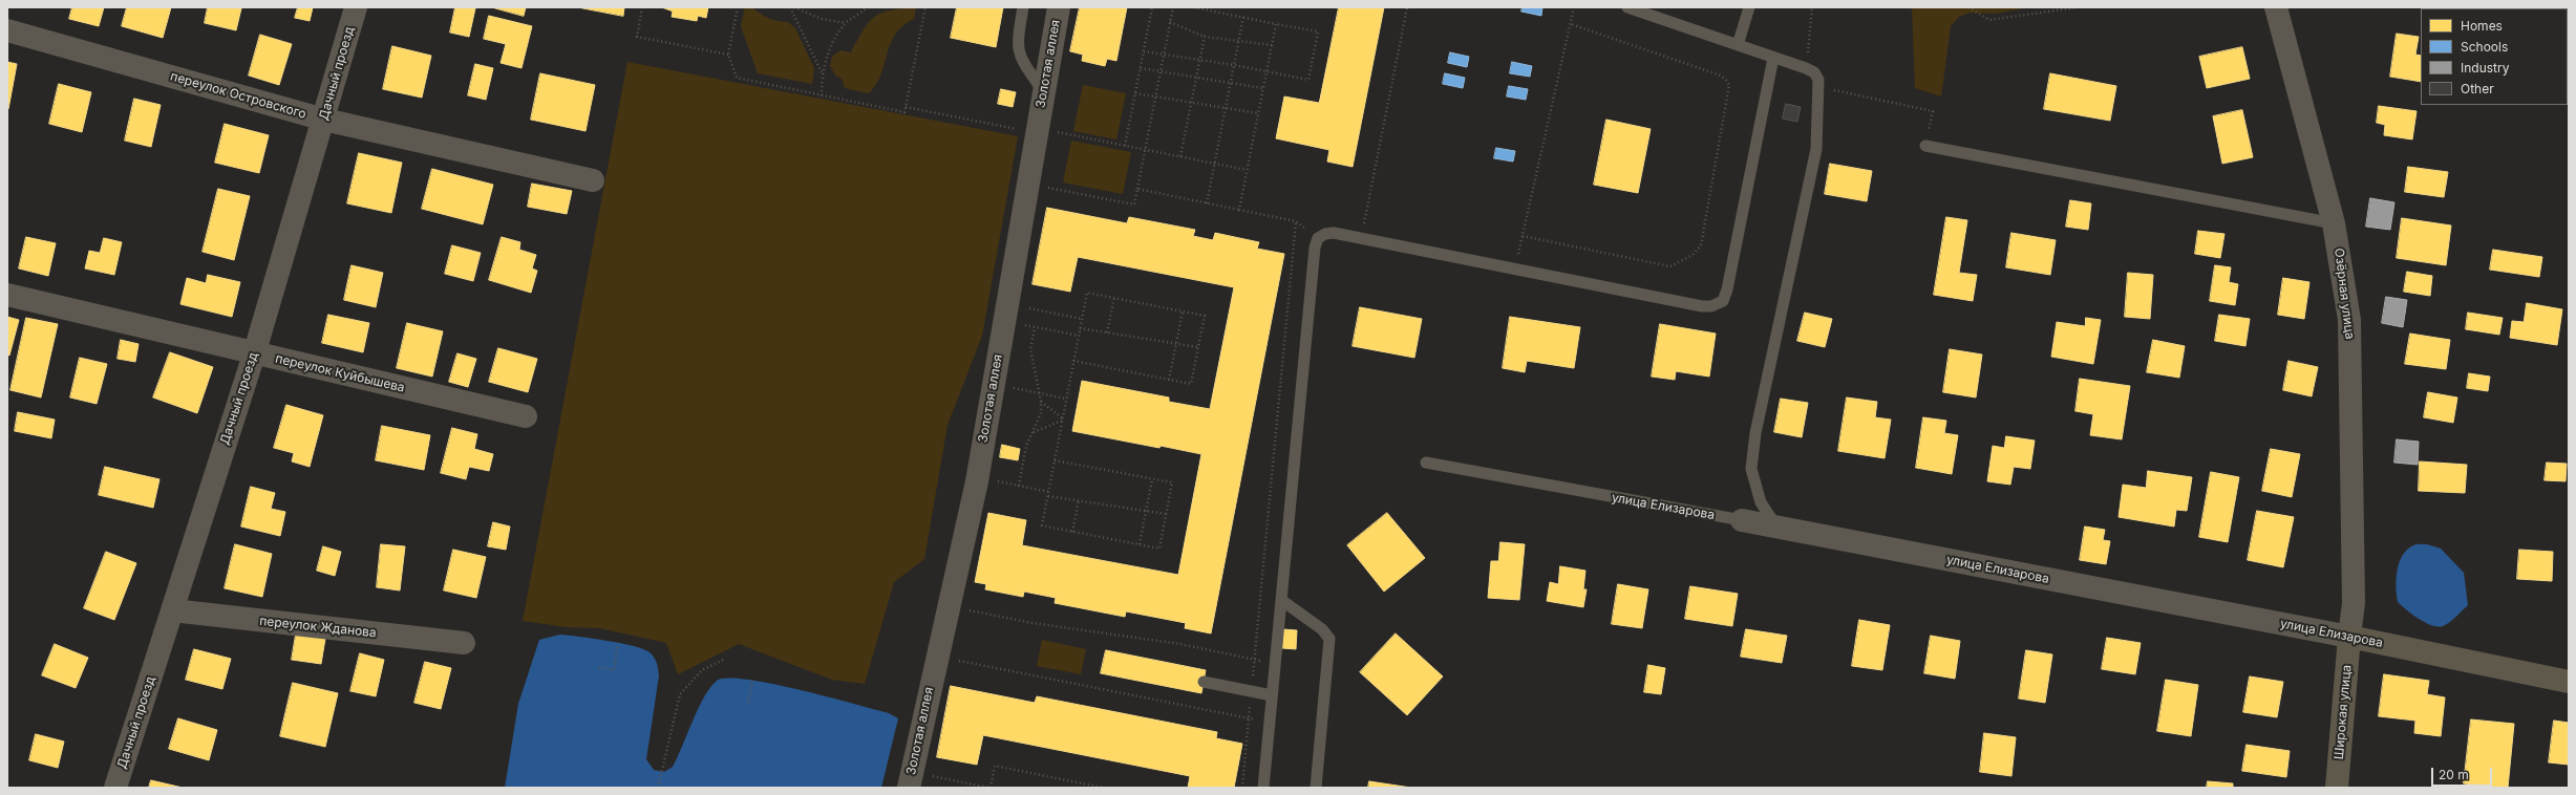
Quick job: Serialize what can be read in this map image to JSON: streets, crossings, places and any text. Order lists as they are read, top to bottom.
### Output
{
  "streets": {
    "street": [
      "Золотая аллея",
      "Дачный проезд",
      "переулок Островского",
      "Озёрная улица",
      "переулок Куйбышева",
      "улица Елизарова",
      "переулок Жданова",
      "Широкая улица"
    ]
  },
  "crossings": [
    ["Дачный проезд", "переулок Островского"],
    ["Дачный проезд", "переулок Куйбышева"],
    ["Дачный проезд", "переулок Жданова"],
    ["Озёрная улица", "улица Елизарова"],
    ["Озёрная улица", "Широкая улица"],
    ["улица Елизарова", "Широкая улица"]
  ],
  "legend": [
    "Homes",
    "Schools",
    "Industry",
    "Other"
  ],
  "scale_bar": "20 m"
}
